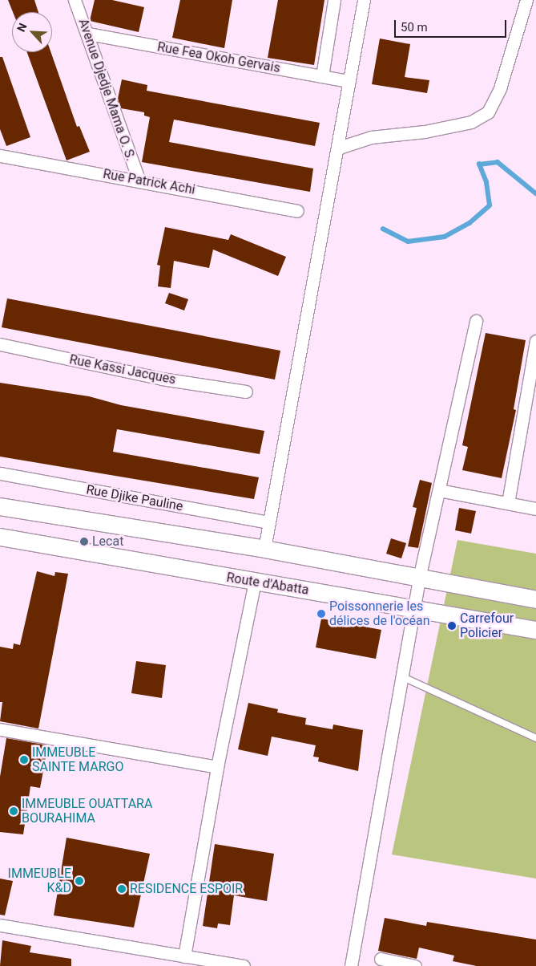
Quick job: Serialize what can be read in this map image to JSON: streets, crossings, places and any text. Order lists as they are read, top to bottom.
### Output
{
  "streets": {
    "street": [
      "Rue Fea Okoh Gervais",
      "Avenue Djedje Mama O. S.",
      "Rue Patrick Achi",
      "Rue Kassi Jacques",
      "Rue Djike Pauline",
      "Route d'Abatta"
    ]
  },
  "crossings": [
    ["Rue Fea Okoh Gervais", "Avenue Djedje Mama O. S."],
    ["Avenue Djedje Mama O. S.", "Rue Patrick Achi"]
  ],
  "places": [
    "Lecat",
    "Poissonnerie les délices de l'océan",
    "Carrefour Policier",
    "IMMEUBLE SAINTE MARGO",
    "IMMEUBLE OUATTARA BOURAHIMA",
    "IMMEUBLE K&D",
    "RESIDENCE ESPOIR"
  ],
  "scale_bar": "50 m",
  "north": "top left"
}
